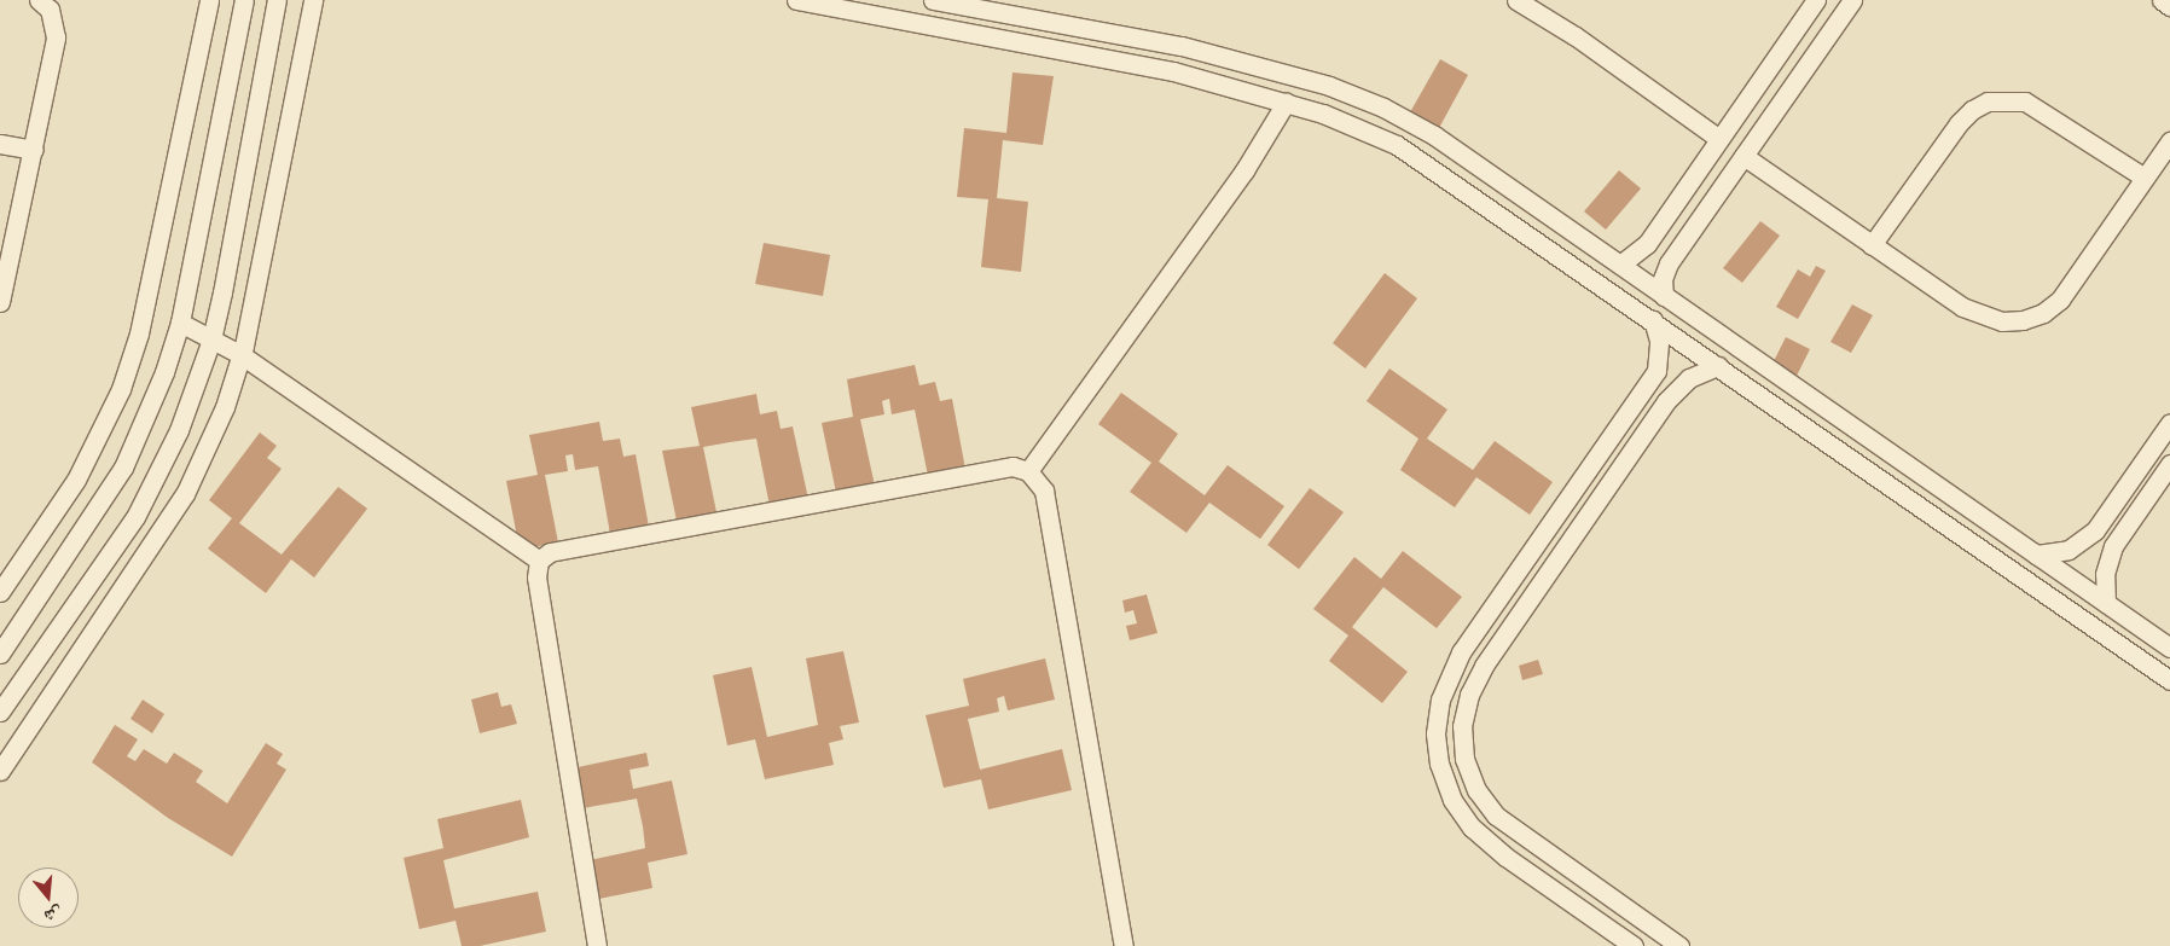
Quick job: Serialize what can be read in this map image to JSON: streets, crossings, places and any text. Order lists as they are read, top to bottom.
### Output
{
  "north": "bottom"
}
